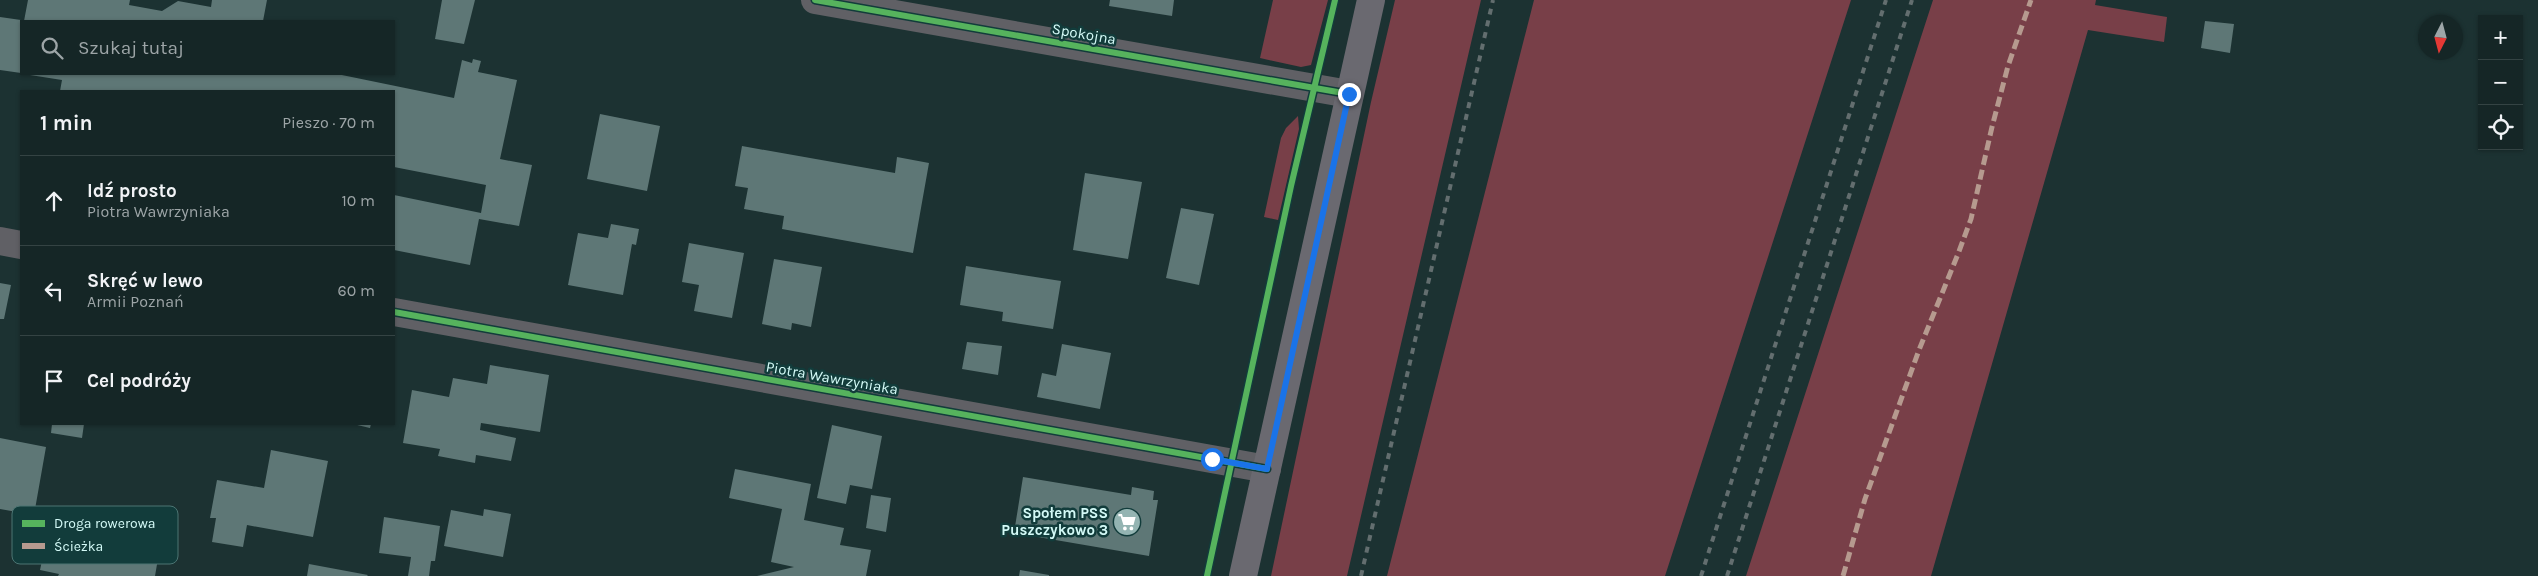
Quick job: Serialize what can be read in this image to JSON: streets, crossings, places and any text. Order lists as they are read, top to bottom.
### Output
{
  "streets": {
    "street": ["Spokojna", "Piotra Wawrzyniaka"]
  },
  "places": {
    "supermarket": ["Społem PSS Puszczykowo 3"]
  },
  "legend": ["Droga rowerowa", "Ścieżka"],
  "north": "bottom",
  "page": {
    "map_buttons": ["+", "−"],
    "search": "Szukaj tutaj",
    "heading": ["1 min", "Pieszo · 70 m"],
    "list": [
      ["Idź prosto", "Piotra Wawrzyniaka", "10 m"],
      ["Skręć w lewo", "Armii Poznań", "60 m"],
      "Cel podróży"
    ]
  }
}
